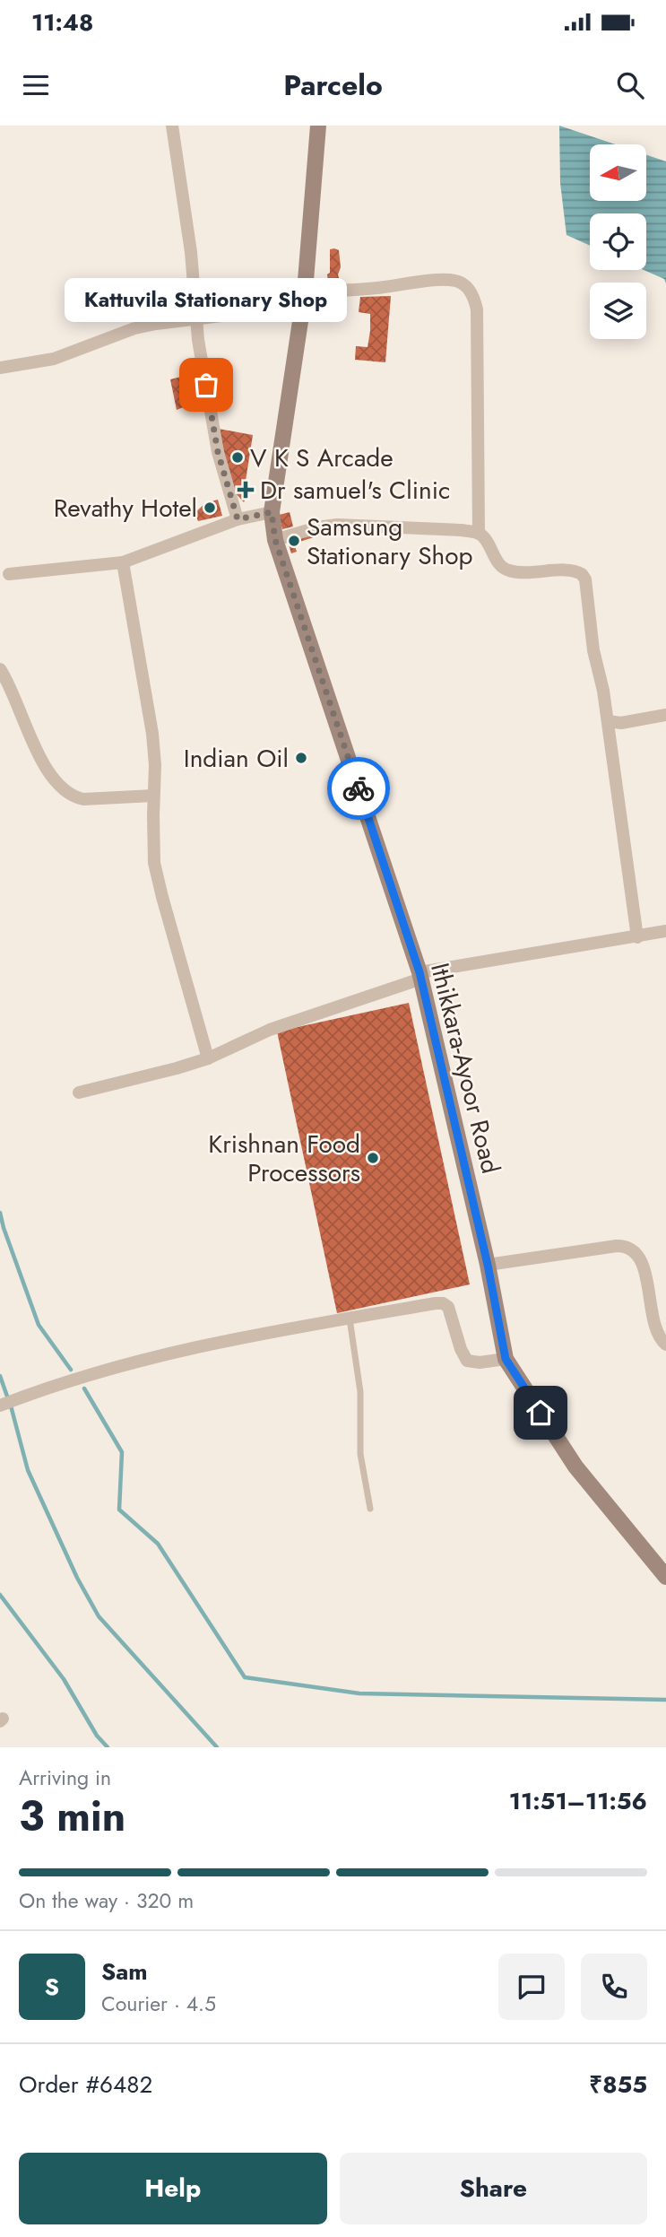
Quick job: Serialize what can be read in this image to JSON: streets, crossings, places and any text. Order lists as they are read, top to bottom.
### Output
{
  "streets": {
    "main road": ["Ithikkara-Ayoor Road"]
  },
  "places": {
    "other": [
      "Kattuvila Stationary Shop",
      "V K S Arcade",
      "Revathy Hotel",
      "Samsung Stationary Shop",
      "Indian Oil",
      "Krishnan Food Processors"
    ],
    "health": ["Dr samuel's Clinic"]
  },
  "north": "left",
  "page": {
    "status": "11:48",
    "header": "Parcelo",
    "bubble": "Kattuvila Stationary Shop",
    "heading": ["3 min", "Arriving in", "11:51–11:56"],
    "panel": [
      "Sam",
      "Courier · 4.5",
      "Order #6482",
      "₹855"
    ],
    "bar": "On the way · 320 m",
    "round": "S",
    "buttons": ["Help", "Share"]
  }
}
